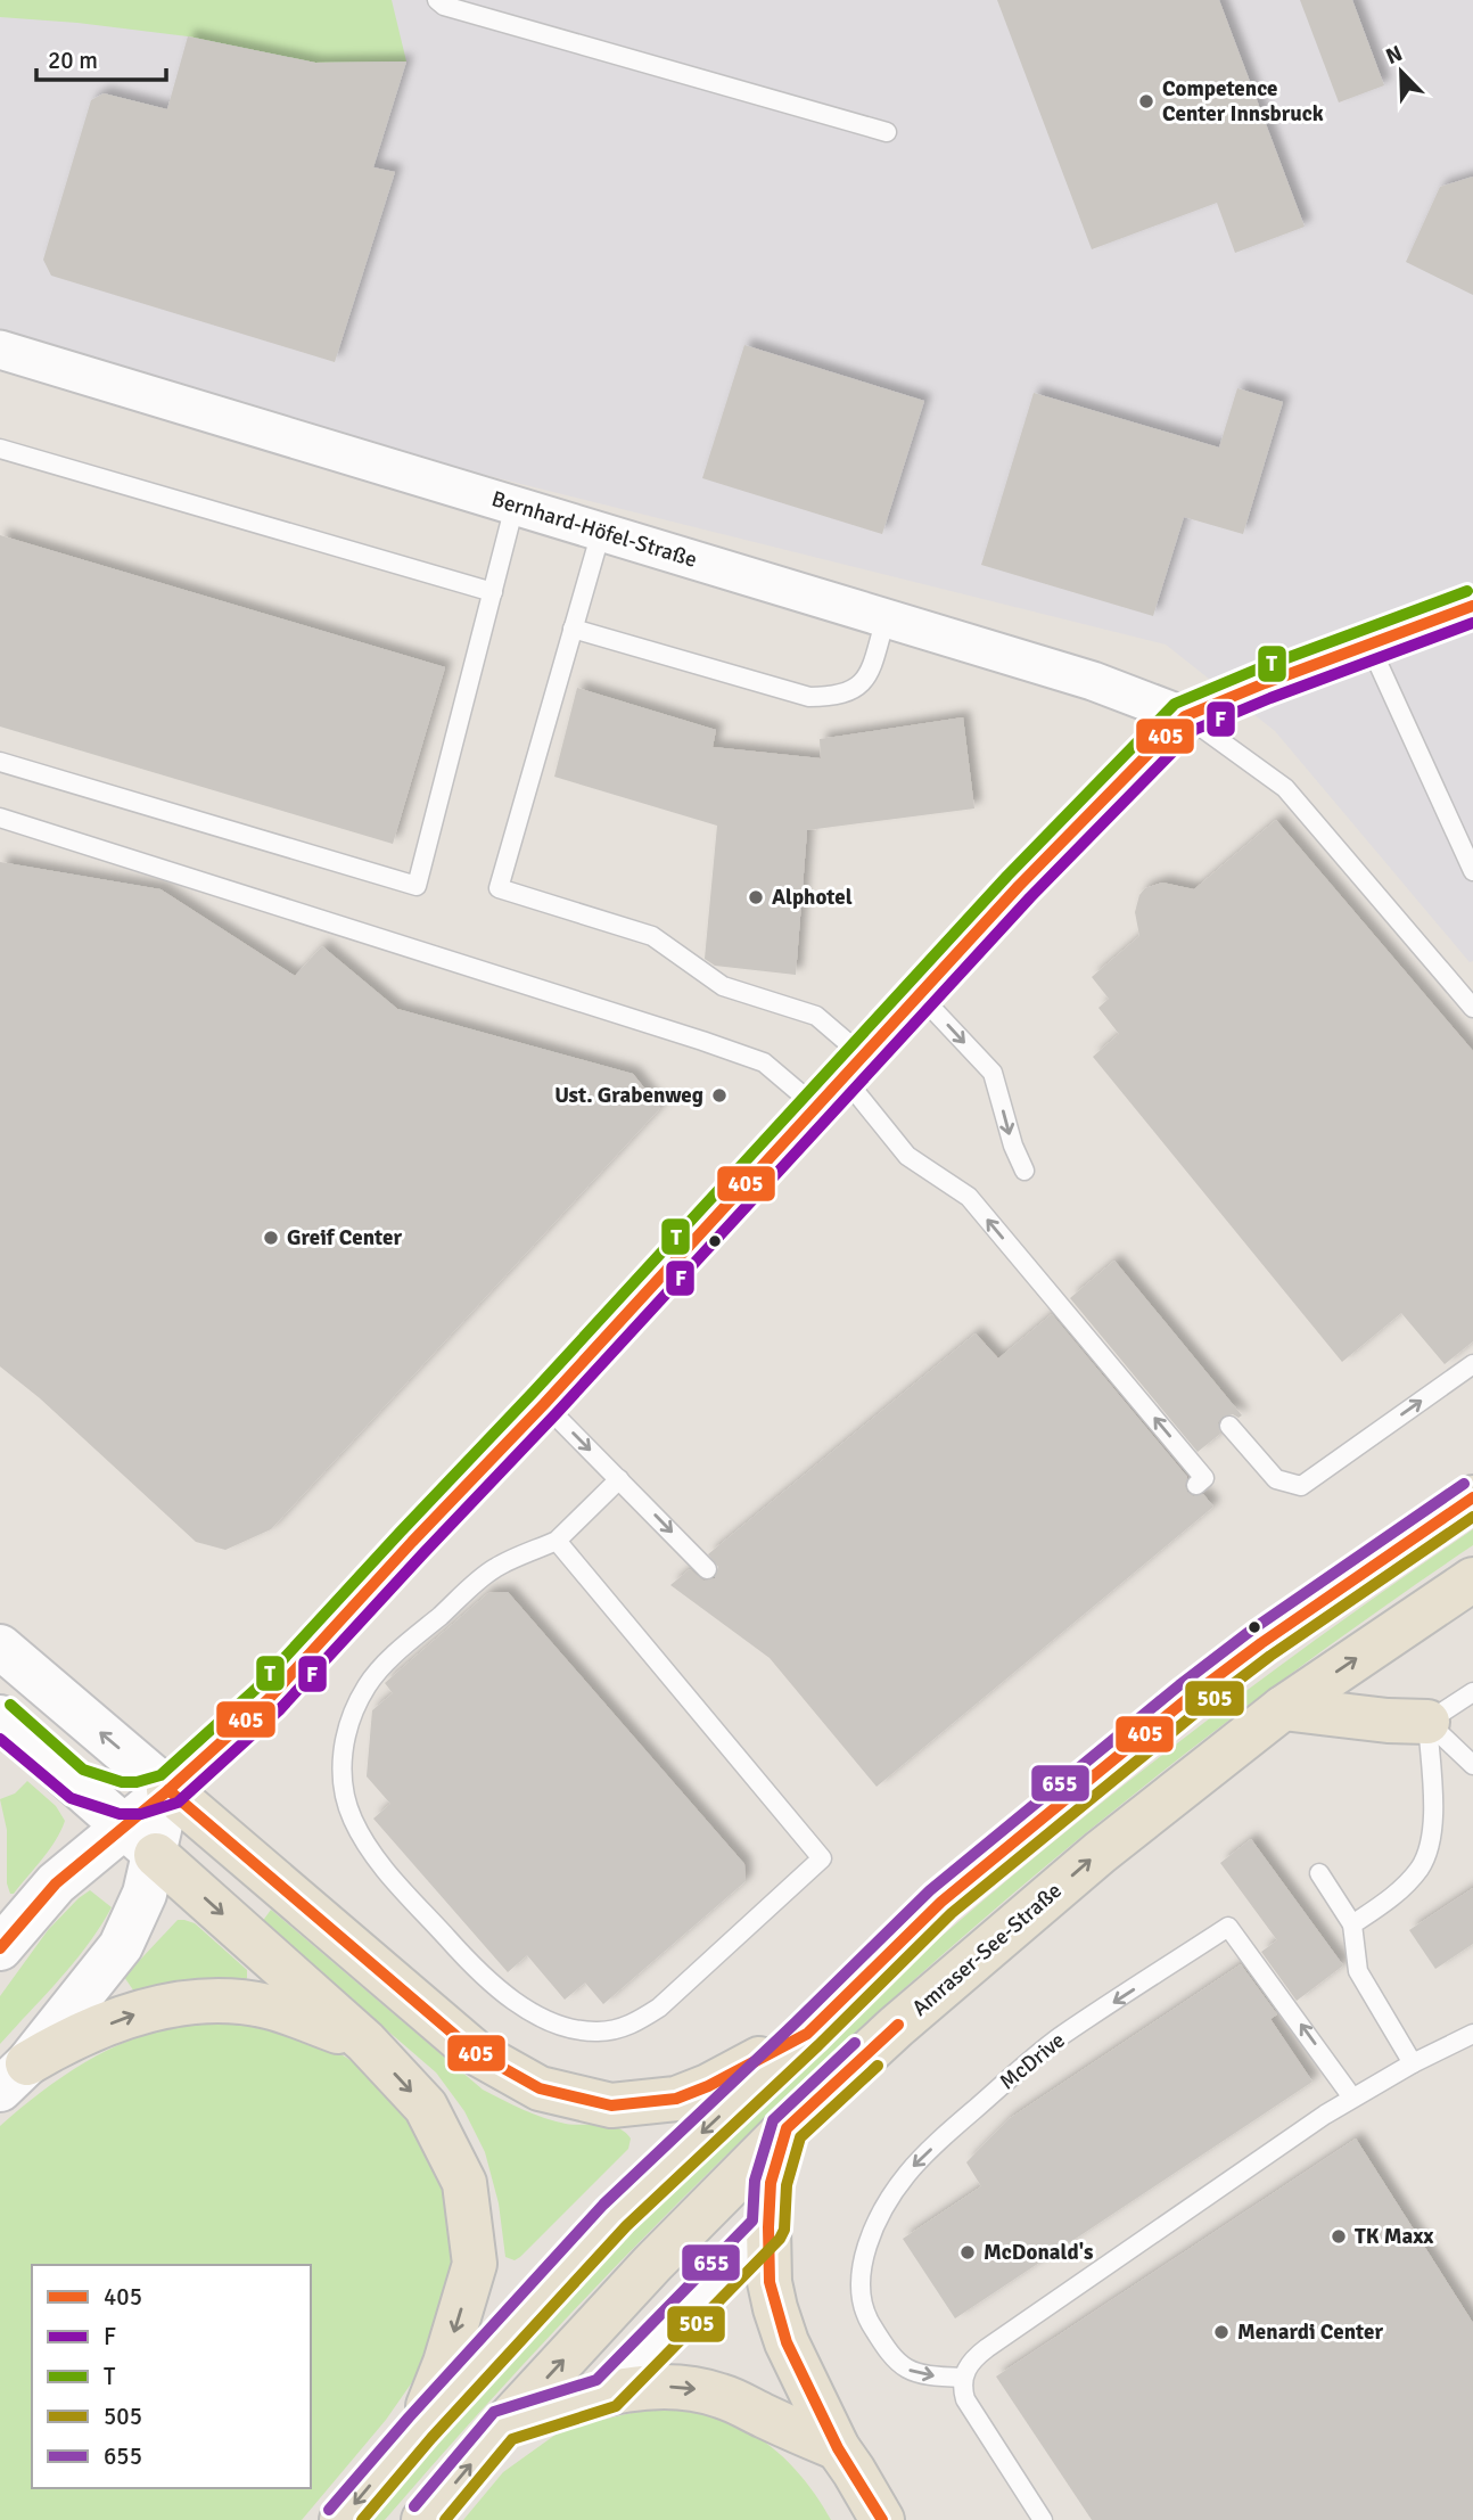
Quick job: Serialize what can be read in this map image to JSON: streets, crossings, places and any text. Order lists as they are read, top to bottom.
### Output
{
  "streets": {
    "main road": ["Amraser-See-Straße"],
    "street": ["Bernhard-Höfel-Straße"],
    "lane": ["McDrive"]
  },
  "places": [
    "Competence Center Innsbruck",
    "Alphotel",
    "Ust. Grabenweg",
    "Greif Center",
    "TK Maxx",
    "McDonald's",
    "Menardi Center"
  ],
  "lines": [
    "transit line T",
    "transit line 405",
    "transit line F",
    "transit line 655",
    "transit line 505"
  ],
  "legend": [
    "405",
    "F",
    "T",
    "505",
    "655"
  ],
  "scale_bar": "20 m",
  "north": "top left"
}
